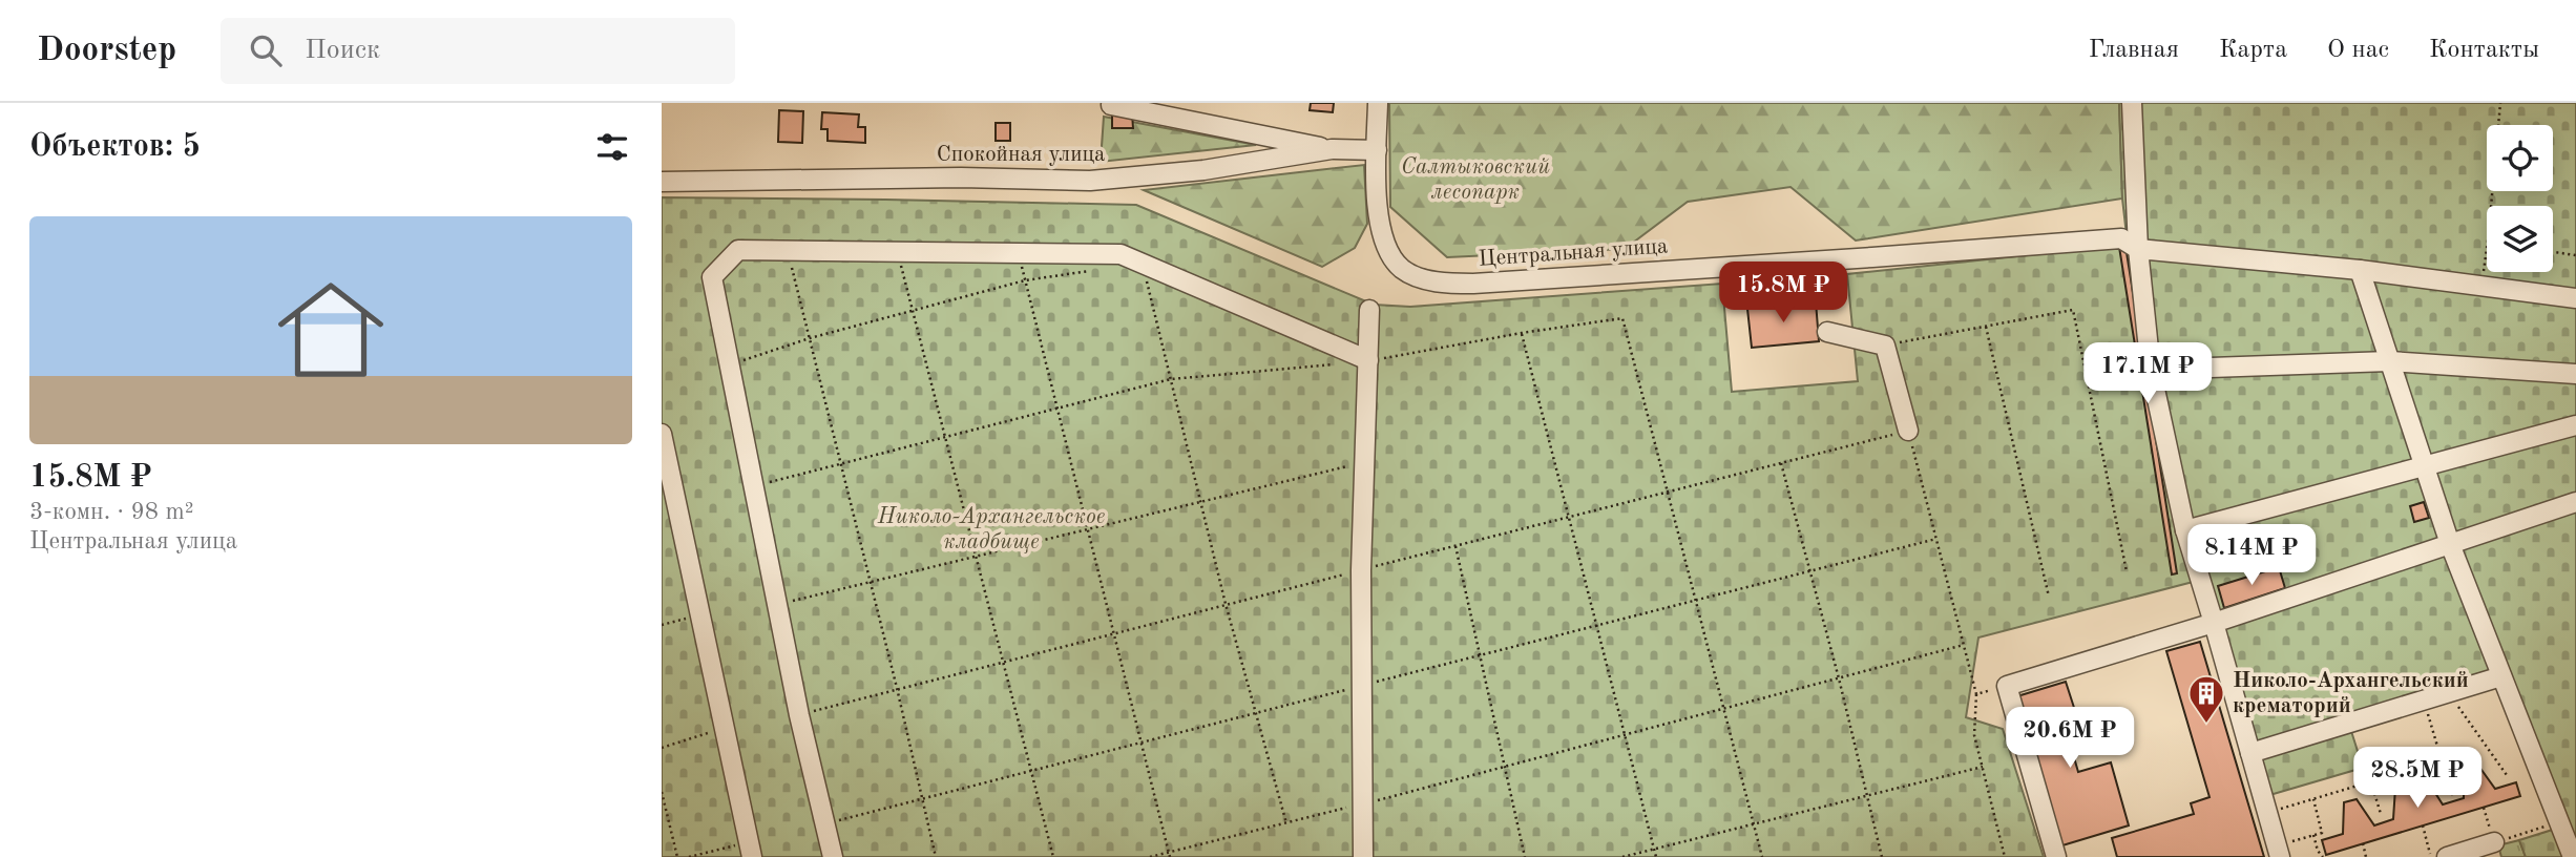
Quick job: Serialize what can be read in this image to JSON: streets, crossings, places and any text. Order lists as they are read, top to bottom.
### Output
{
  "streets": {
    "street": ["Спокойная улица", "Центральная улица"]
  },
  "crossings": [
    ["Спокойная улица", "Центральная улица"]
  ],
  "parks": ["Салтыковский лесопарк", "Николо-Архангельское кладбище"],
  "places": {
    "building": ["Николо-Архангельский крематорий"]
  },
  "page": {
    "header": "Doorstep",
    "search": "Поиск",
    "nav": [
      "Главная",
      "Карта",
      "О нас",
      "Контакты"
    ],
    "heading": "Объектов: 5",
    "list": [
      {
        "name": "15.8M ₽",
        "note": "3-комн. · 98 m² · Центральная улица"
      }
    ],
    "price": [
      "15.8M ₽",
      "17.1M ₽",
      "8.14M ₽",
      "20.6M ₽",
      "28.5M ₽"
    ]
  }
}
